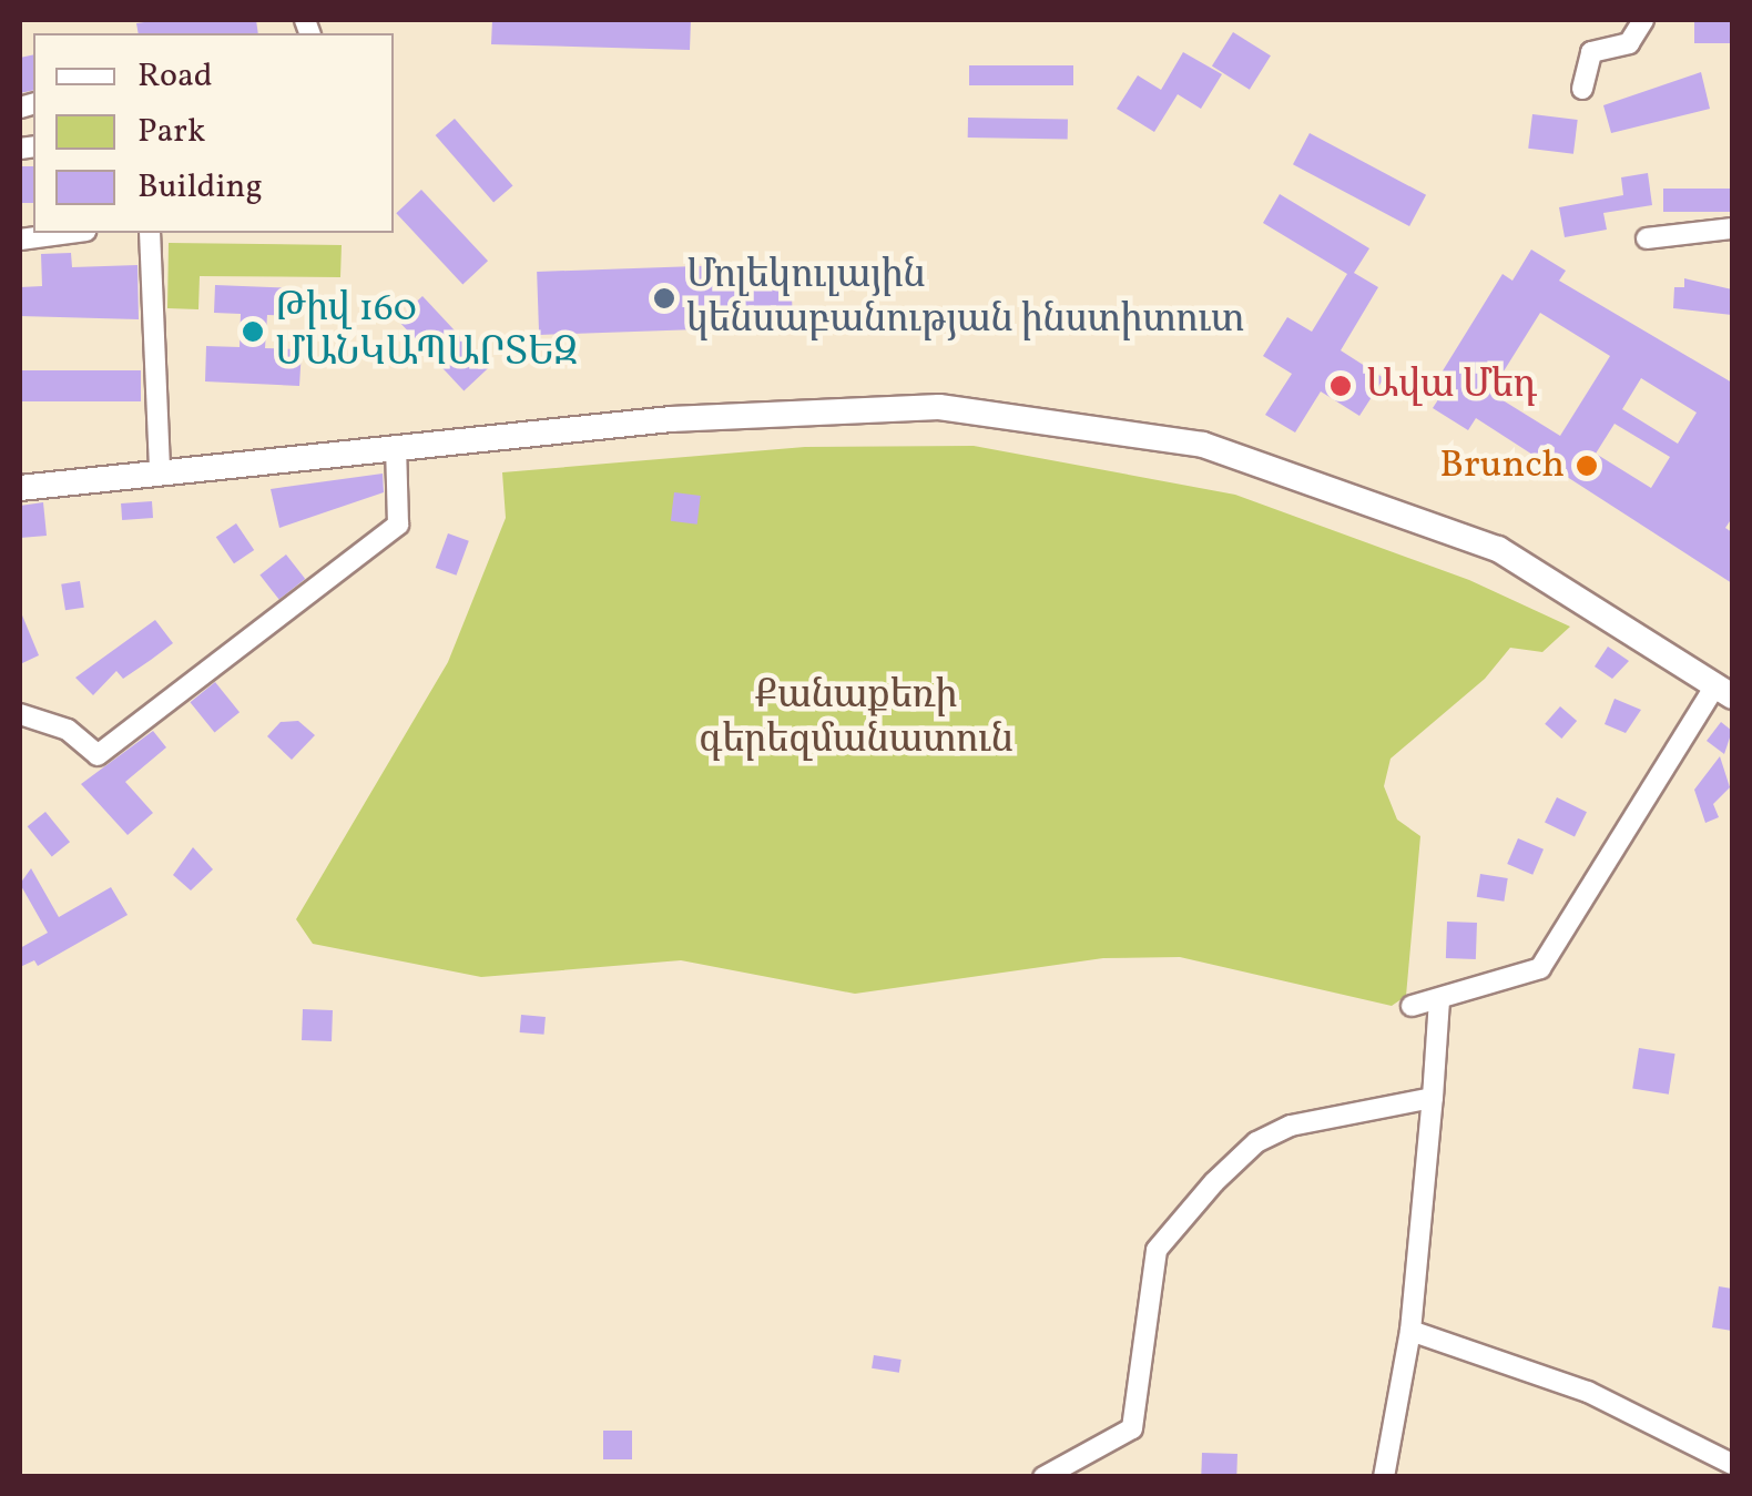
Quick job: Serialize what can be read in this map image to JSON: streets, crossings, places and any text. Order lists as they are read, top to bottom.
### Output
{
  "parks": ["Քանաքեռի գերեզմանատուն"],
  "places": [
    "Մոլեկուլային կենսաբանության ինստիտուտ",
    "Թիվ 160 ՄԱՆԿԱՊԱՐՏԵԶ",
    "Ավա Մեդ",
    "Brunch"
  ],
  "legend": ["Road", "Park", "Building"]
}
